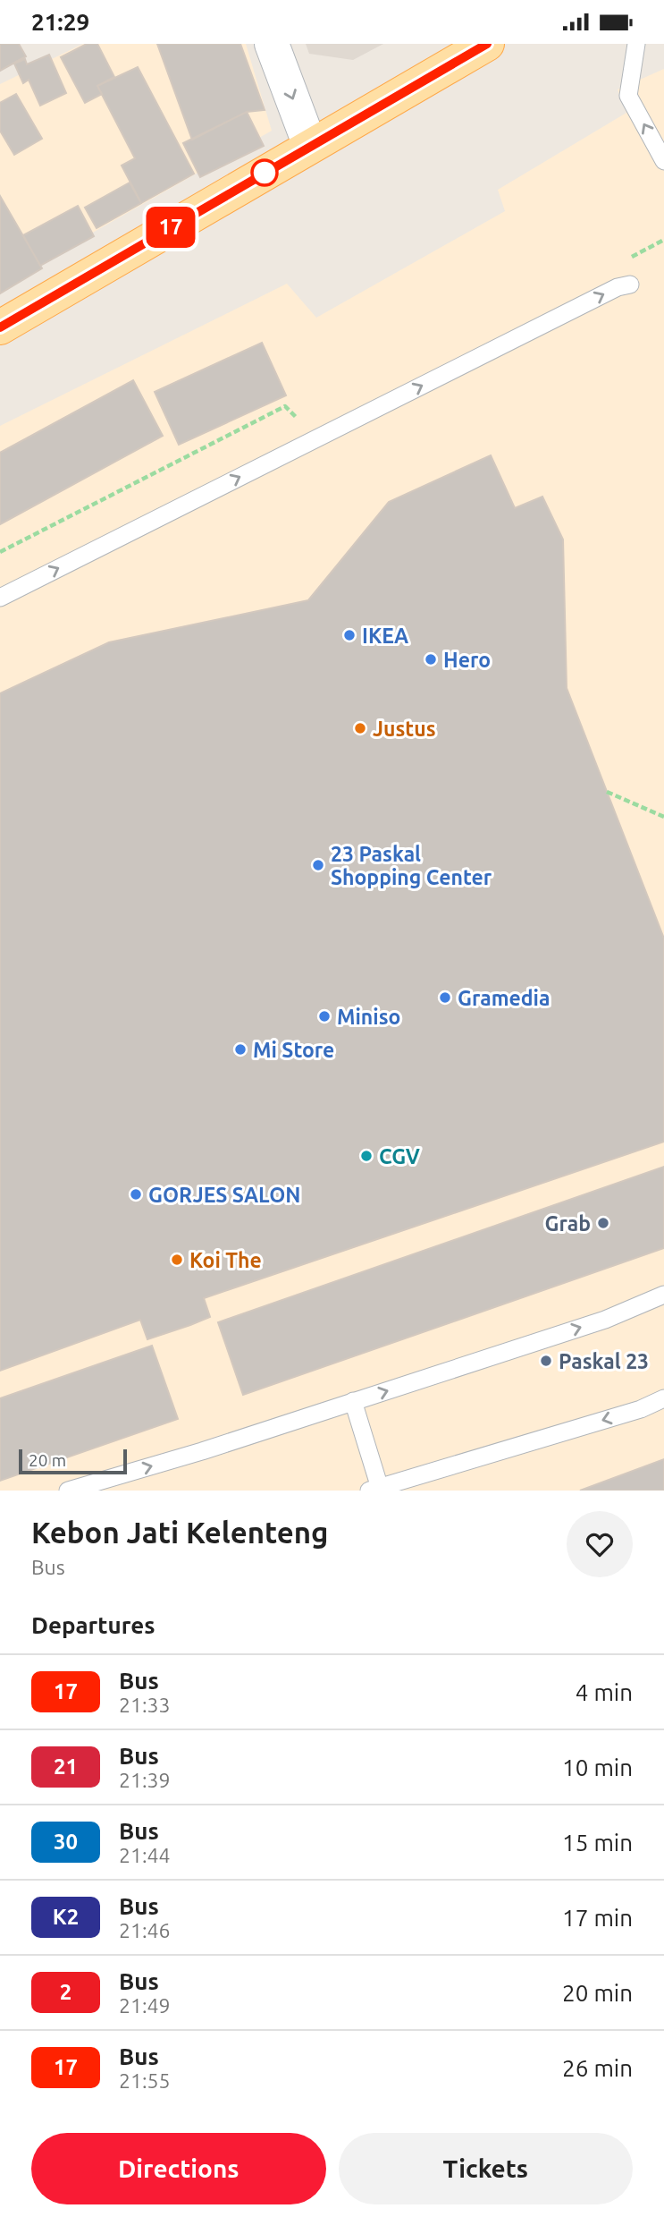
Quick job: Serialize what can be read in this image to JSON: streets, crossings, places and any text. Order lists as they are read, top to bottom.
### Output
{
  "places": [
    "IKEA",
    "Hero",
    "Justus",
    "23 Paskal Shopping Center",
    "Gramedia",
    "Miniso",
    "Mi Store",
    "CGV",
    "GORJES SALON",
    "Grab",
    "Koi The",
    "Paskal 23"
  ],
  "lines": ["bus line 17"],
  "scale_bar": "20 m",
  "page": {
    "status": "21:29",
    "on_map": "17",
    "scale": "20 m",
    "heading": [
      ["Kebon Jati Kelenteng", "Bus"],
      "Departures"
    ],
    "list": [
      {
        "mark": "17",
        "name": "Bus",
        "note": "21:33",
        "value": "4 min"
      },
      {
        "mark": "21",
        "name": "Bus",
        "note": "21:39",
        "value": "10 min"
      },
      {
        "mark": "30",
        "name": "Bus",
        "note": "21:44",
        "value": "15 min"
      },
      {
        "mark": "K2",
        "name": "Bus",
        "note": "21:46",
        "value": "17 min"
      },
      {
        "mark": "2",
        "name": "Bus",
        "note": "21:49",
        "value": "20 min"
      },
      {
        "mark": "17",
        "name": "Bus",
        "note": "21:55",
        "value": "26 min"
      }
    ],
    "buttons": ["Directions", "Tickets"]
  }
}
